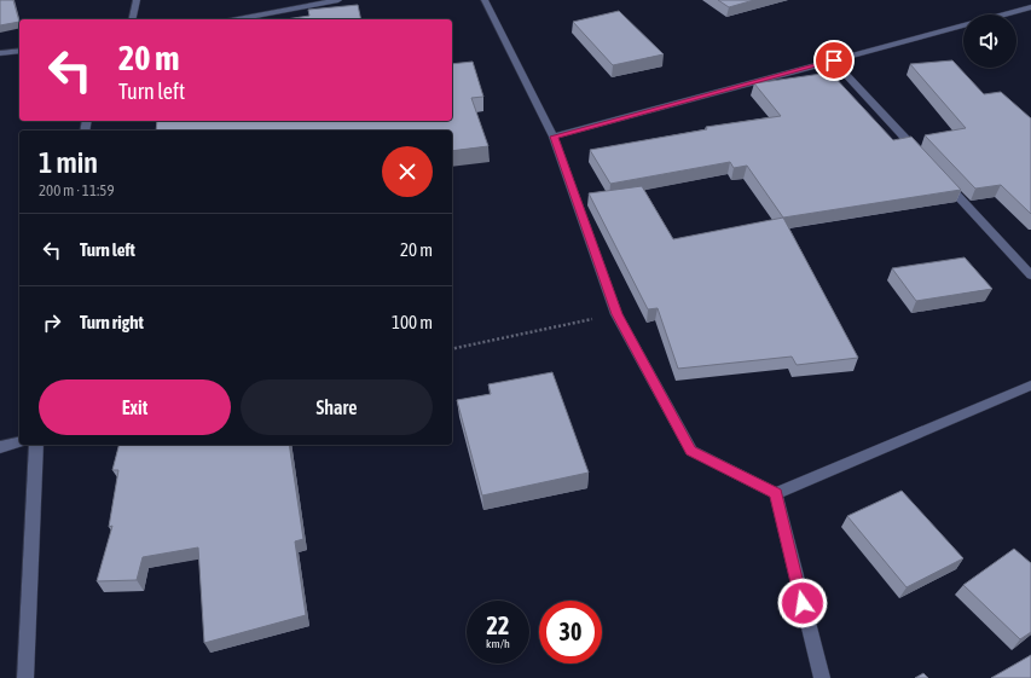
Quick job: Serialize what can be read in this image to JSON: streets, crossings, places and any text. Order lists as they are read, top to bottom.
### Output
{
  "page": {
    "turn": ["20 m", "Turn left"],
    "heading": ["1 min", "200 m · 11:59"],
    "list": [
      {
        "name": "Turn left",
        "value": "20 m"
      },
      {
        "name": "Turn right",
        "value": "100 m"
      }
    ],
    "buttons": ["Exit", "Share"],
    "speed": "22 km/h",
    "limit": "30"
  }
}
